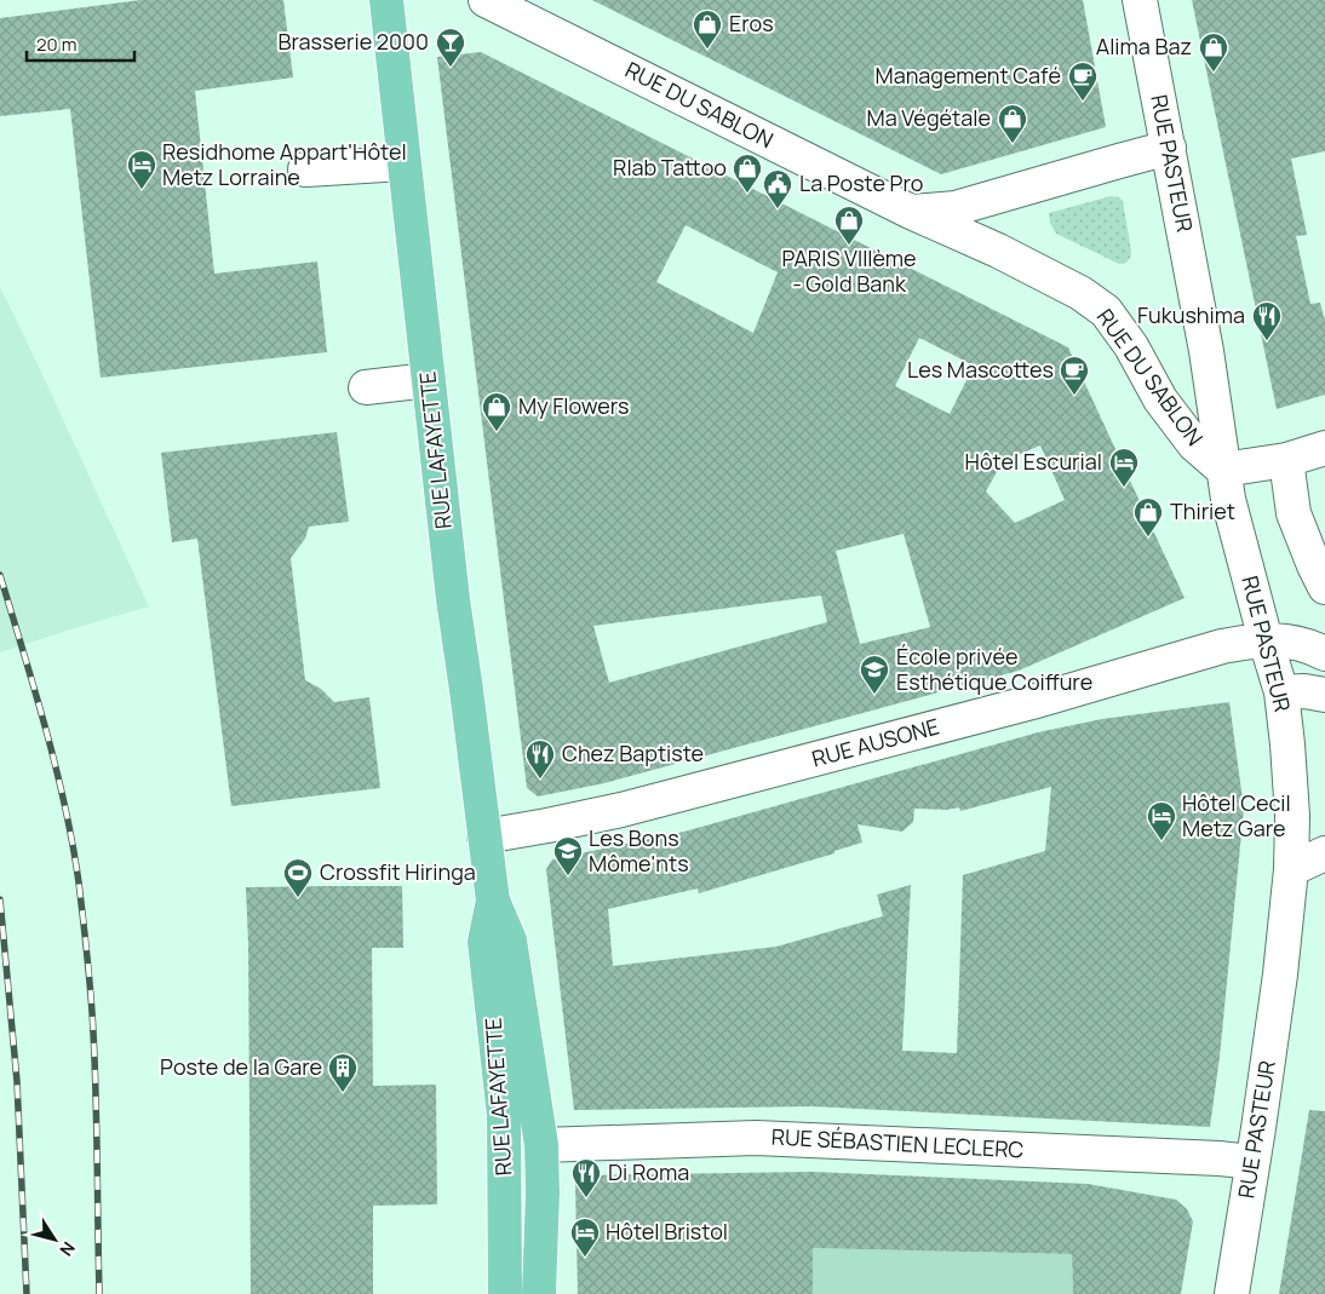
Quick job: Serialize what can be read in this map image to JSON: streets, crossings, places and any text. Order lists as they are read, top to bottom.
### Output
{
  "streets": {
    "main road": ["RUE LAFAYETTE"],
    "street": [
      "RUE DU SABLON",
      "RUE PASTEUR",
      "RUE AUSONE",
      "RUE SÉBASTIEN LECLERC"
    ]
  },
  "crossings": [
    ["RUE DU SABLON", "RUE PASTEUR"],
    ["RUE PASTEUR", "RUE AUSONE"],
    ["RUE PASTEUR", "RUE SÉBASTIEN LECLERC"],
    ["RUE LAFAYETTE", "RUE AUSONE"],
    ["RUE LAFAYETTE", "RUE SÉBASTIEN LECLERC"]
  ],
  "places": {
    "shop": [
      "Eros",
      "Alima Baz",
      "Ma Végétale",
      "Rlab Tattoo",
      "PARIS VIIIème - Gold Bank",
      "My Flowers",
      "Thiriet"
    ],
    "bar": ["Brasserie 2000"],
    "cafe": ["Management Café", "Les Mascottes"],
    "hotel": [
      "Residhome Appart'Hôtel Metz Lorraine",
      "Hôtel Escurial",
      "Hôtel Cecil Metz Gare",
      "Hôtel Bristol"
    ],
    "public building": ["La Poste Pro"],
    "restaurant": ["Fukushima", "Chez Baptiste", "Di Roma"],
    "school or university": ["École privée Esthétique Coiffure", "Les Bons Môme'nts"],
    "sports": ["Crossfit Hiringa"],
    "building": ["Poste de la Gare"]
  },
  "scale_bar": "20 m",
  "north": "bottom right"
}
